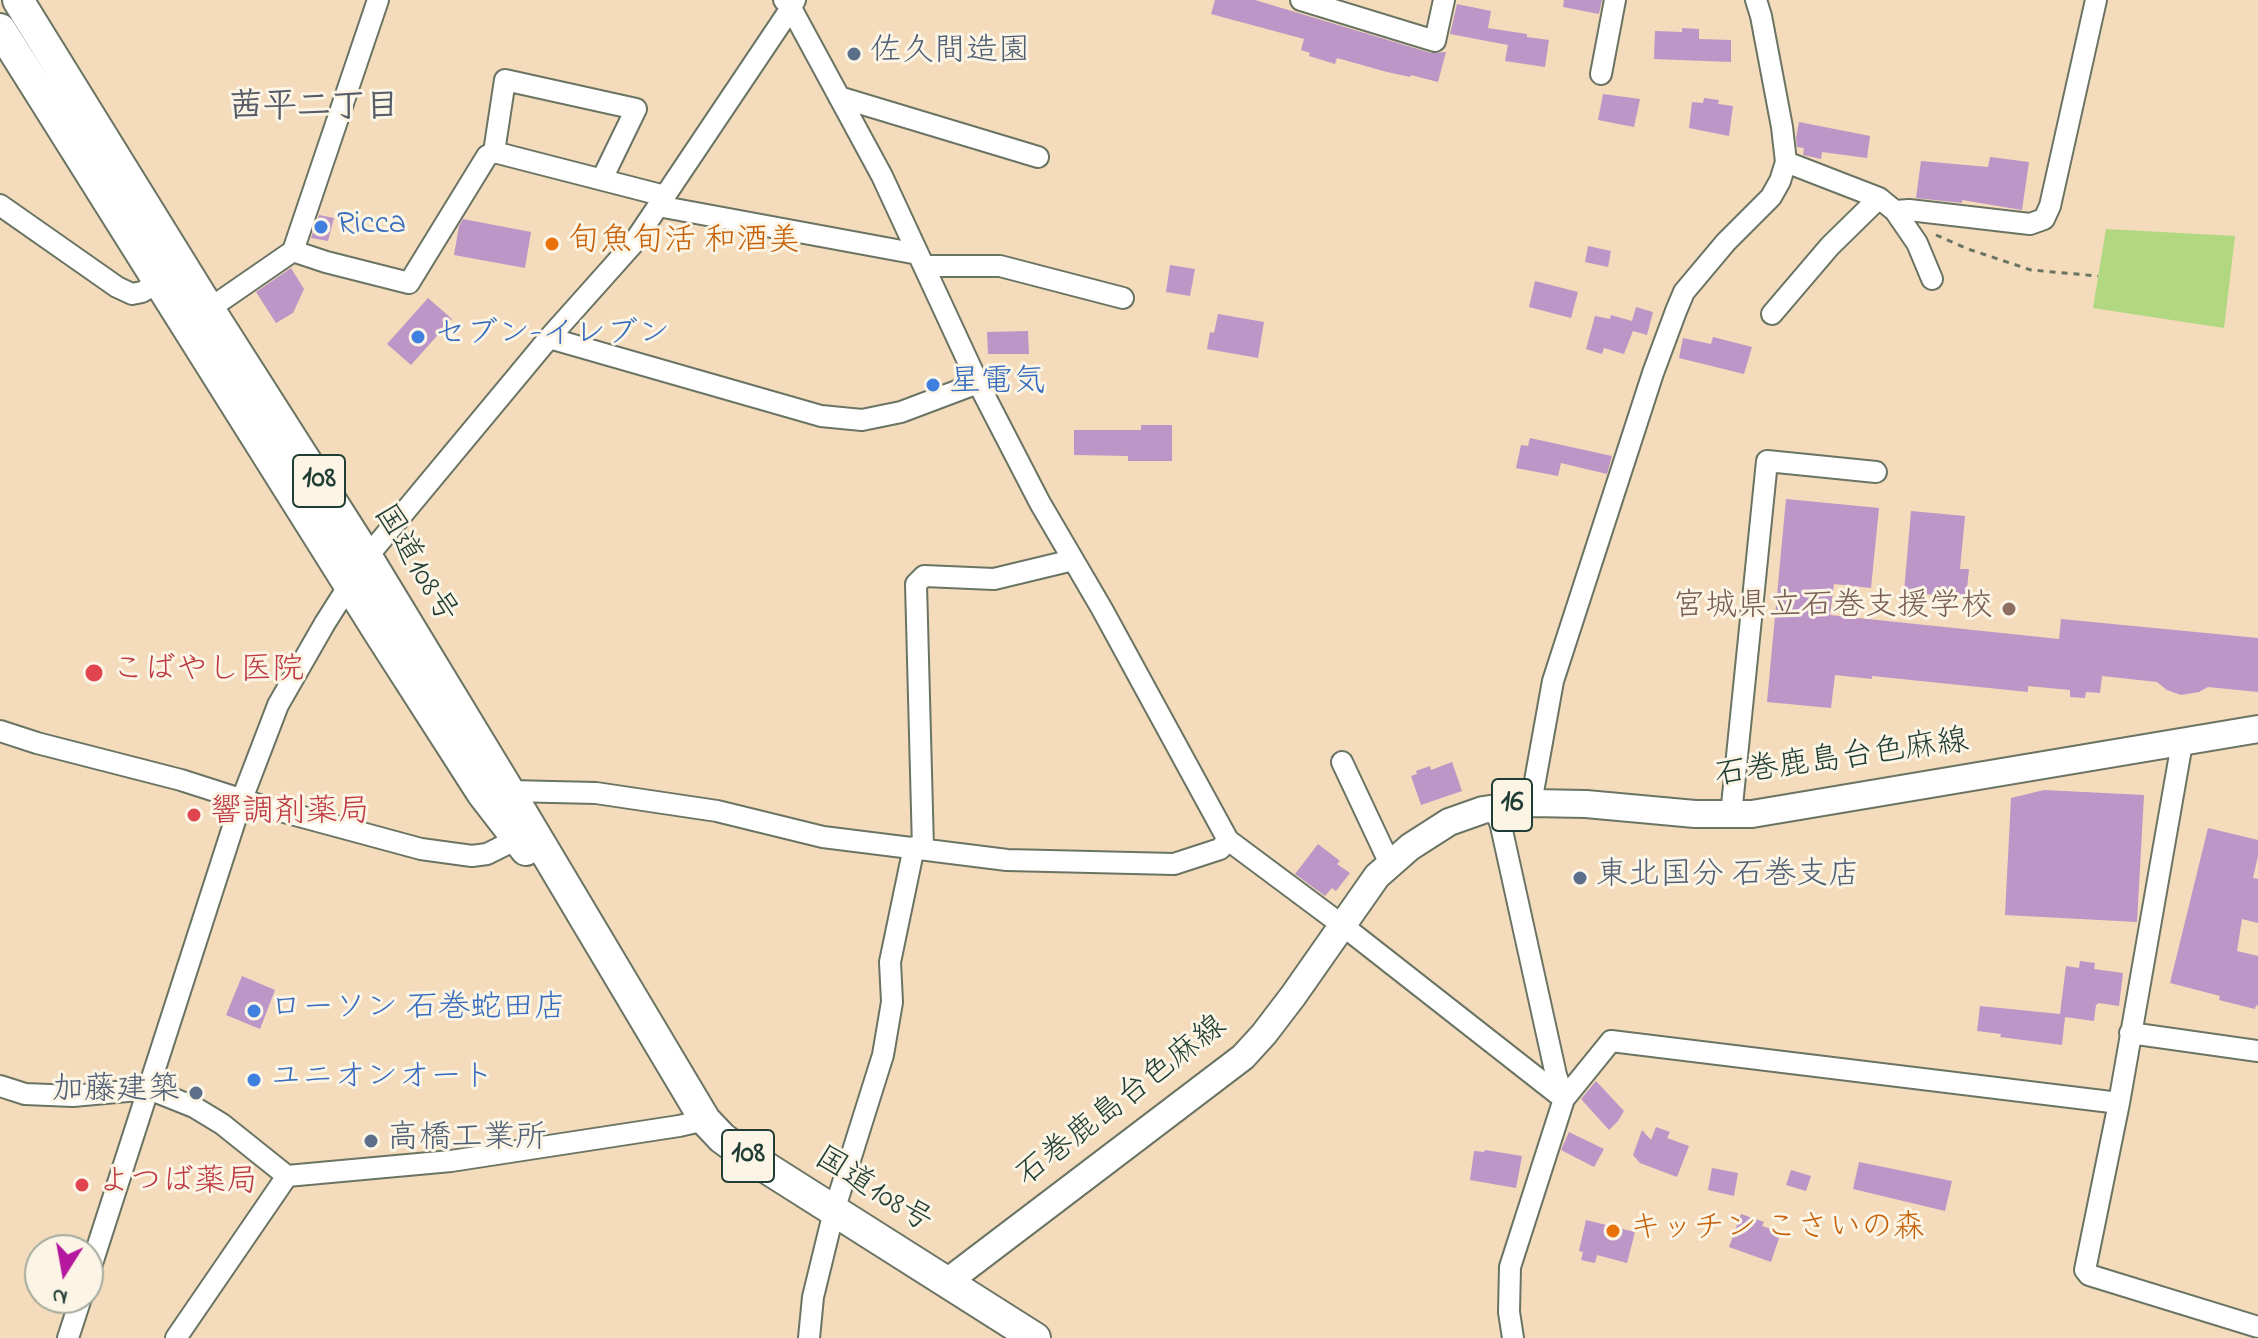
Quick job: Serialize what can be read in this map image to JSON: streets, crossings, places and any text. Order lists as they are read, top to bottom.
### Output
{
  "streets": {
    "highway": ["108", "国道108号"],
    "main road": ["石巻鹿島台色麻線", "16"]
  },
  "crossings": [
    ["国道108号", "石巻鹿島台色麻線"]
  ],
  "districts": ["茜平二丁目"],
  "places": [
    "佐久間造園",
    "Ricca",
    "旬魚旬活 和酒美",
    "セブン-イレブン",
    "星電気",
    "宮城県立石巻支援学校",
    "こばやし医院",
    "響調剤薬局",
    "東北国分 石巻支店",
    "ローソン 石巻蛇田店",
    "ユニオンオート",
    "加藤建築",
    "高橋工業所",
    "よつば薬局",
    "キッチン こさいの森"
  ],
  "north": "bottom"
}
